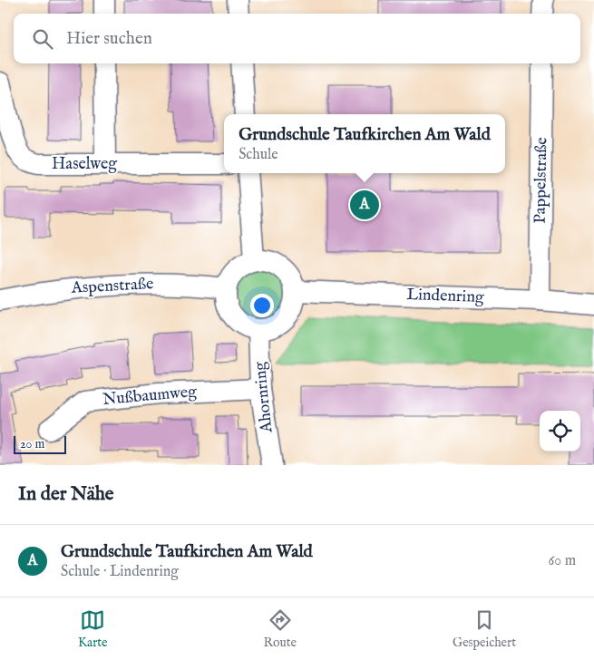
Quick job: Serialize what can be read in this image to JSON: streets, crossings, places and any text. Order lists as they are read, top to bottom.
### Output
{
  "streets": {
    "street": [
      "Haselweg",
      "Pappelstraße",
      "Aspenstraße",
      "Lindenring",
      "Nußbaumweg",
      "Ahornring"
    ]
  },
  "crossings": [
    ["Pappelstraße", "Lindenring"],
    ["Aspenstraße", "Lindenring"],
    ["Aspenstraße", "Ahornring"],
    ["Lindenring", "Ahornring"],
    ["Nußbaumweg", "Ahornring"]
  ],
  "scale_bar": "20 m",
  "page": {
    "search": "Hier suchen",
    "popup": ["Grundschule Taufkirchen Am Wald", "Schule"],
    "pins": "A",
    "scale": "20 m",
    "heading": "In der Nähe",
    "list": [
      {
        "mark": "A",
        "name": "Grundschule Taufkirchen Am Wald",
        "note": "Schule · Lindenring",
        "value": "60 m"
      }
    ],
    "nav": ["Karte", "Route", "Gespeichert"]
  }
}
